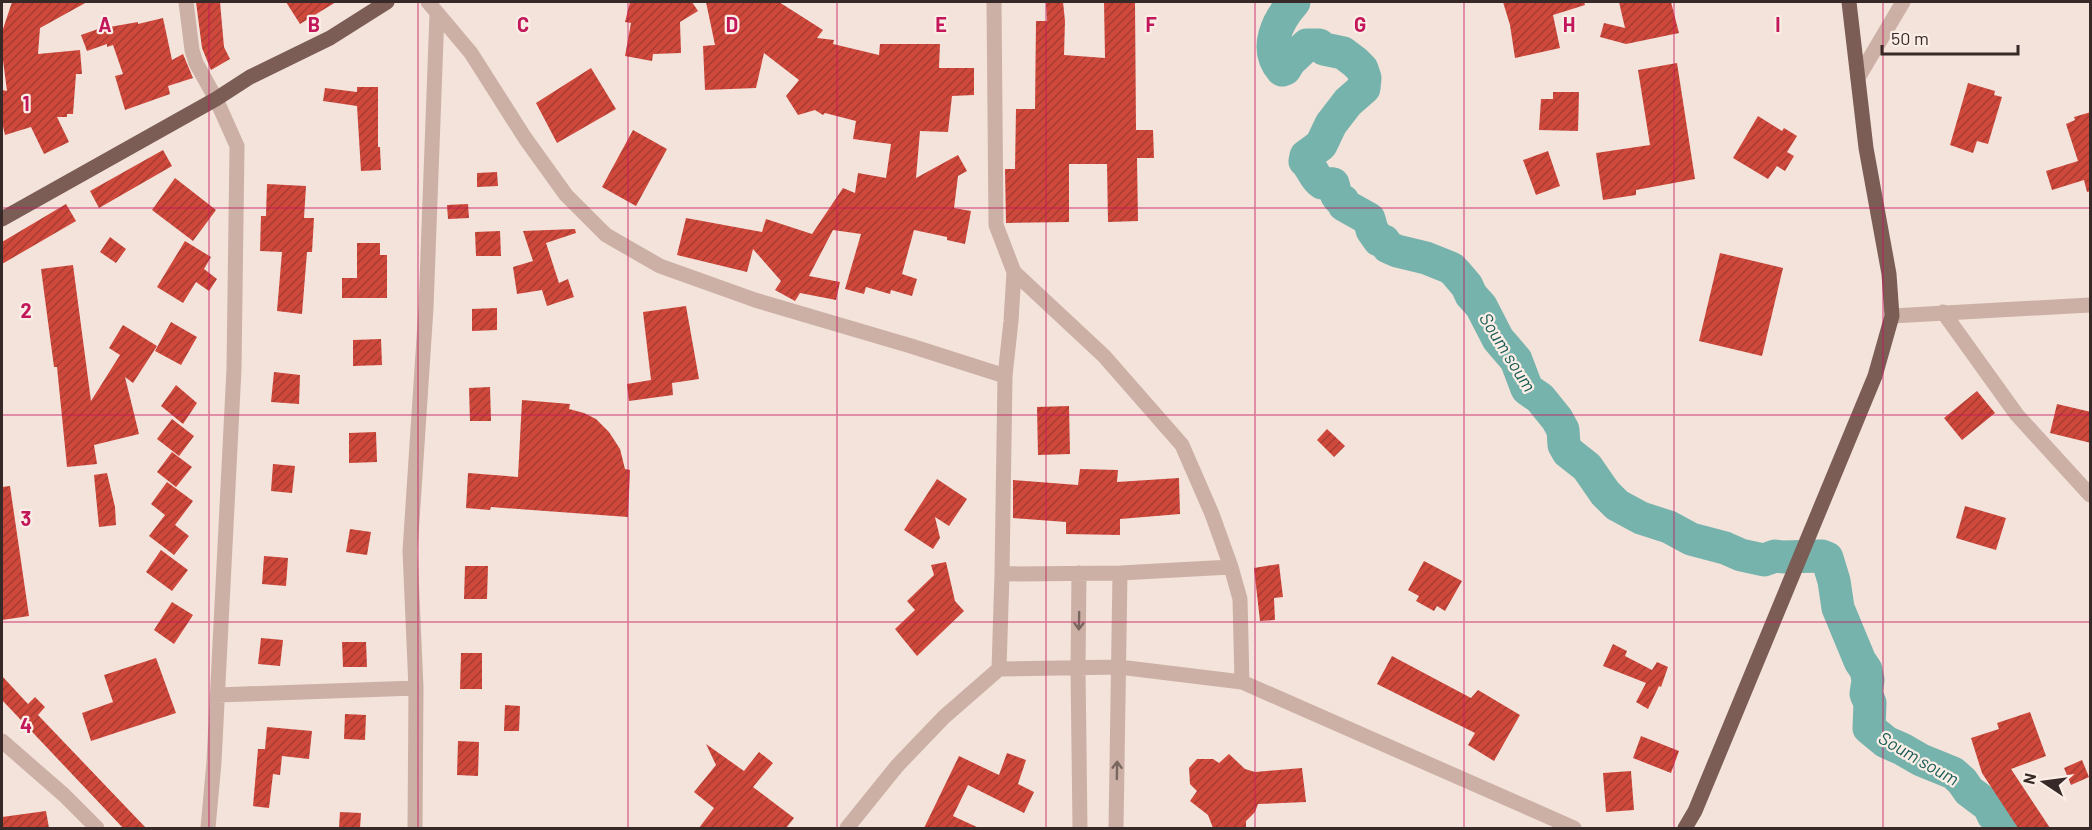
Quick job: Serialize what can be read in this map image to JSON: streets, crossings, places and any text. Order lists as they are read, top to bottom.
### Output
{
  "water": ["Soum soum"],
  "scale_bar": "50 m",
  "north": "left",
  "grid": {
    "columns": [
      "A",
      "B",
      "C",
      "D",
      "E",
      "F",
      "G",
      "H",
      "I"
    ],
    "rows": [
      "1",
      "2",
      "3",
      "4"
    ]
  }
}
